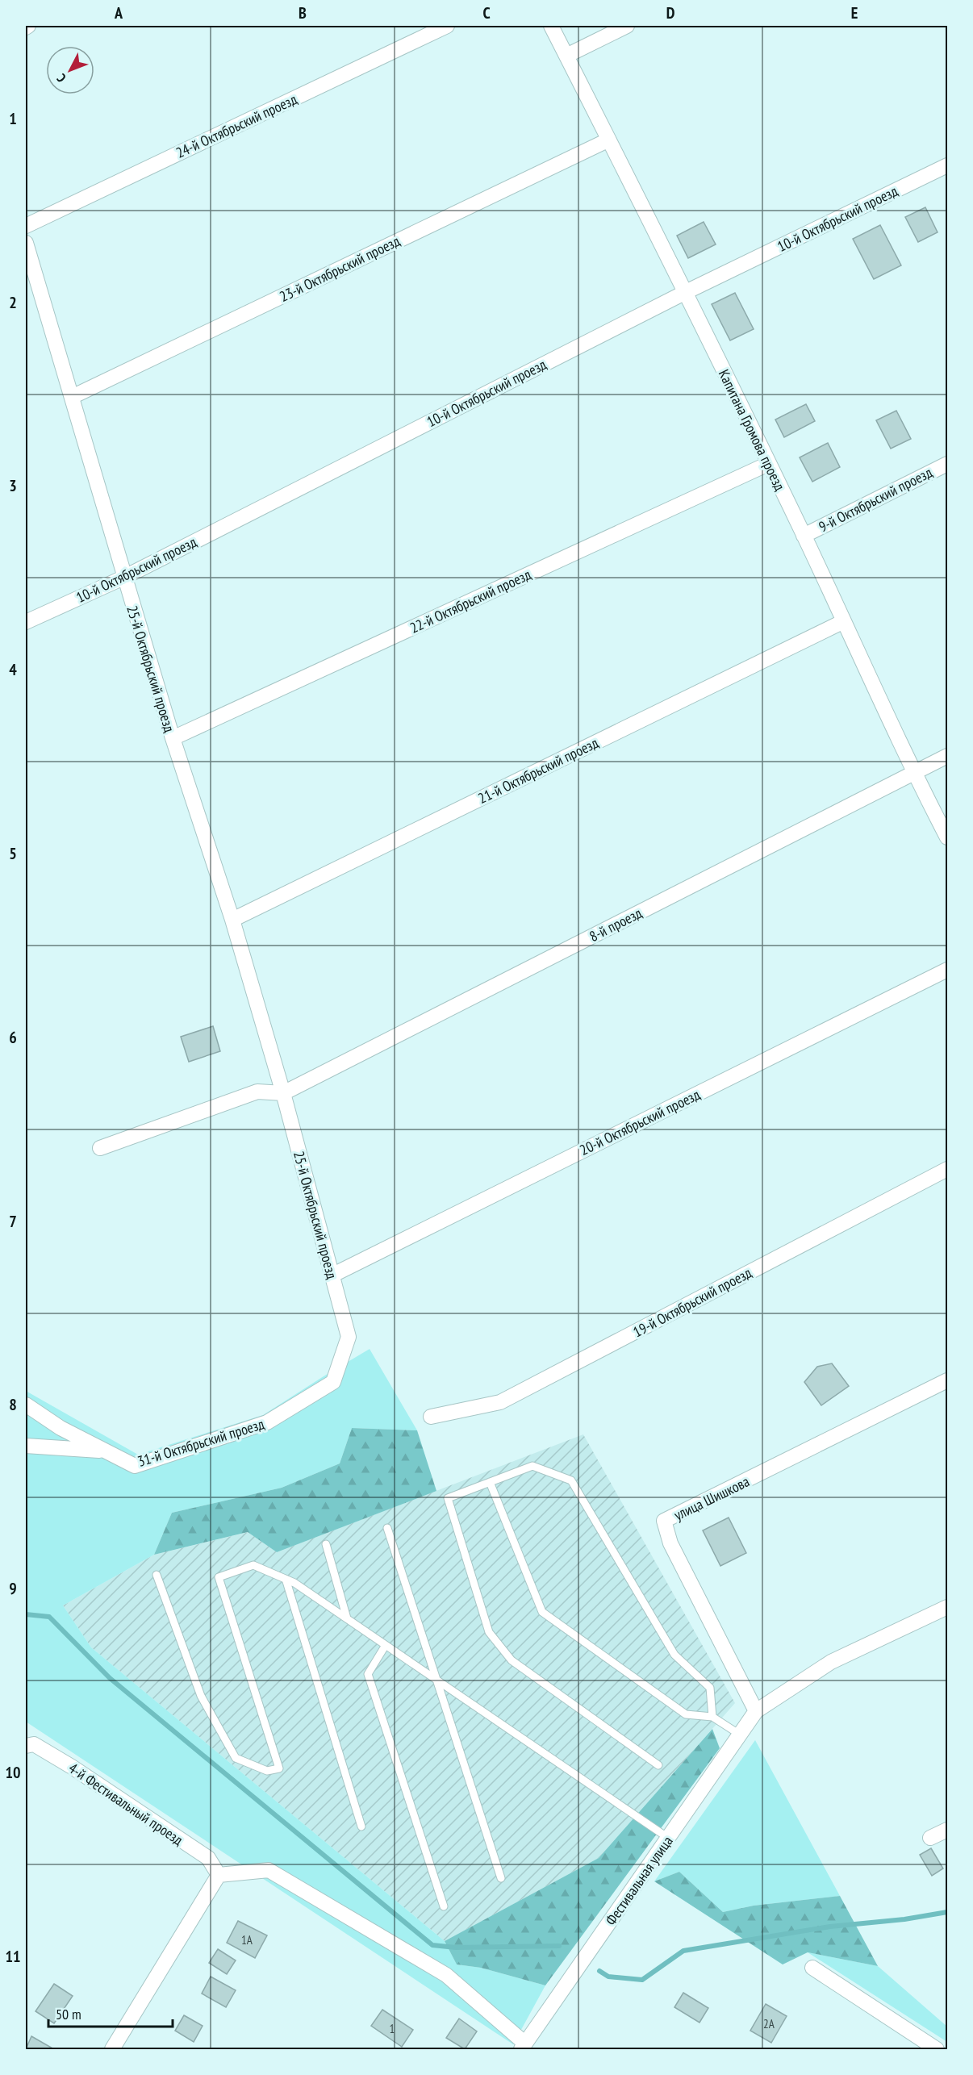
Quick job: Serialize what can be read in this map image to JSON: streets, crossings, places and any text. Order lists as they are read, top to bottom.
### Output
{
  "streets": {
    "street": [
      "24-й Октябрьский проезд",
      "10-й Октябрьский проезд",
      "23-й Октябрьский проезд",
      "Капитана Громова проезд",
      "9-й Октябрьский проезд",
      "22-й Октябрьский проезд",
      "25-й Октябрьский проезд",
      "21-й Октябрьский проезд",
      "8-й проезд",
      "20-й Октябрьский проезд",
      "19-й Октябрьский проезд",
      "31-й Октябрьский проезд",
      "улица Шишкова",
      "4-й Фестивальный проезд",
      "Фестивальная улица"
    ]
  },
  "crossings": [
    ["10-й Октябрьский проезд", "Капитана Громова проезд"],
    ["10-й Октябрьский проезд", "25-й Октябрьский проезд"],
    ["23-й Октябрьский проезд", "Капитана Громова проезд"],
    ["23-й Октябрьский проезд", "25-й Октябрьский проезд"],
    ["Капитана Громова проезд", "9-й Октябрьский проезд"],
    ["Капитана Громова проезд", "22-й Октябрьский проезд"],
    ["Капитана Громова проезд", "21-й Октябрьский проезд"],
    ["Капитана Громова проезд", "8-й проезд"],
    ["22-й Октябрьский проезд", "25-й Октябрьский проезд"],
    ["25-й Октябрьский проезд", "21-й Октябрьский проезд"],
    ["25-й Октябрьский проезд", "8-й проезд"],
    ["25-й Октябрьский проезд", "20-й Октябрьский проезд"],
    ["25-й Октябрьский проезд", "31-й Октябрьский проезд"],
    ["улица Шишкова", "Фестивальная улица"]
  ],
  "house_numbers": ["1А", "2А", "1"],
  "scale_bar": "50 m",
  "north": "bottom left",
  "grid": {
    "columns": [
      "A",
      "B",
      "C",
      "D",
      "E"
    ],
    "rows": [
      "1",
      "2",
      "3",
      "4",
      "5",
      "6",
      "7",
      "8",
      "9",
      "10",
      "11"
    ]
  }
}
